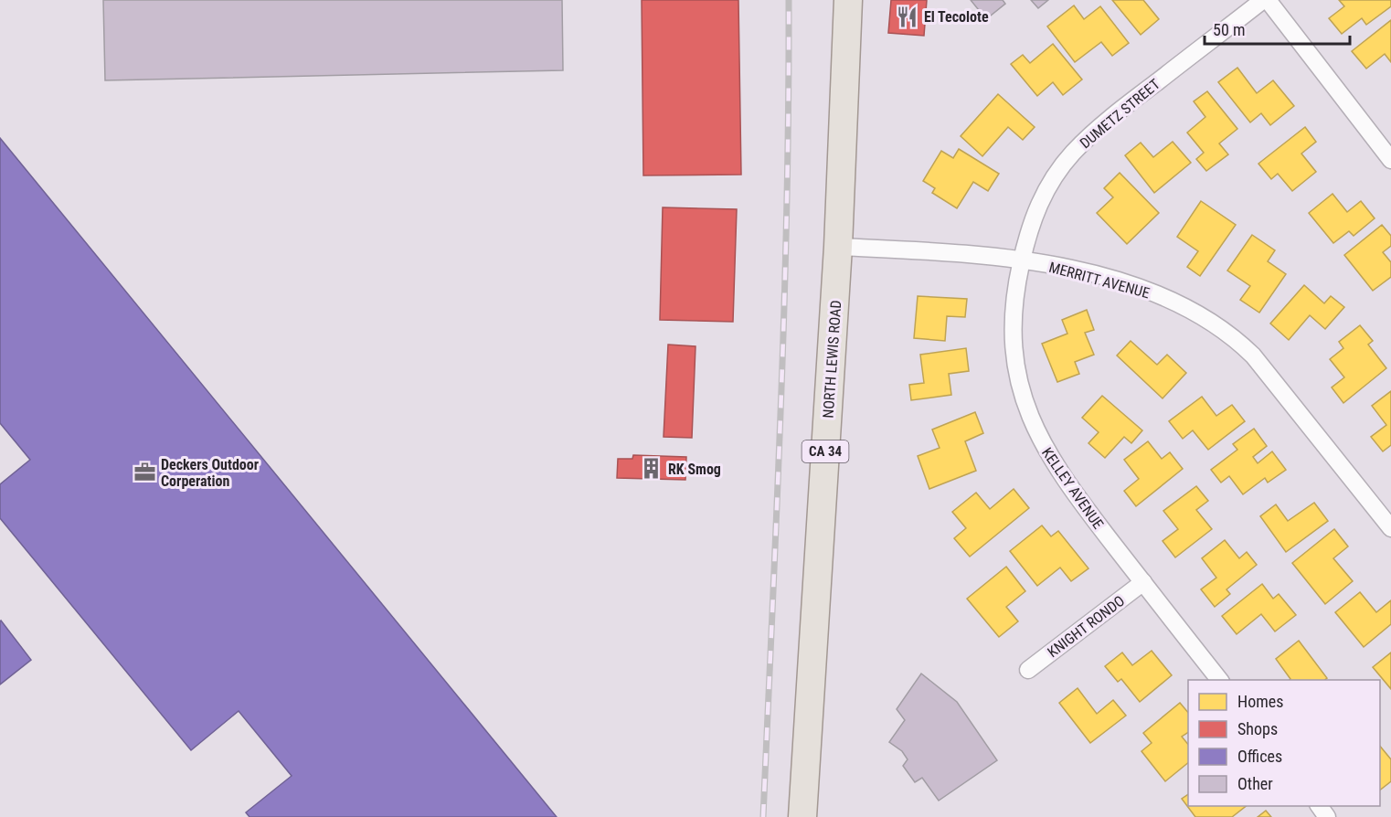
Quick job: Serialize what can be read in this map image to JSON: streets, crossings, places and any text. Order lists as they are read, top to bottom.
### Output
{
  "streets": {
    "main road": ["NORTH LEWIS ROAD", "CA 34"],
    "street": [
      "DUMETZ STREET",
      "MERRITT AVENUE",
      "KELLEY AVENUE",
      "KNIGHT RONDO"
    ]
  },
  "crossings": [
    ["DUMETZ STREET", "MERRITT AVENUE"],
    ["DUMETZ STREET", "KELLEY AVENUE"],
    ["MERRITT AVENUE", "NORTH LEWIS ROAD"],
    ["MERRITT AVENUE", "KELLEY AVENUE"],
    ["KELLEY AVENUE", "KNIGHT RONDO"]
  ],
  "places": {
    "restaurant": ["El Tecolote"],
    "building": ["RK Smog"],
    "office": ["Deckers Outdoor Corperation"]
  },
  "legend": [
    "Homes",
    "Shops",
    "Offices",
    "Other"
  ],
  "scale_bar": "50 m"
}
